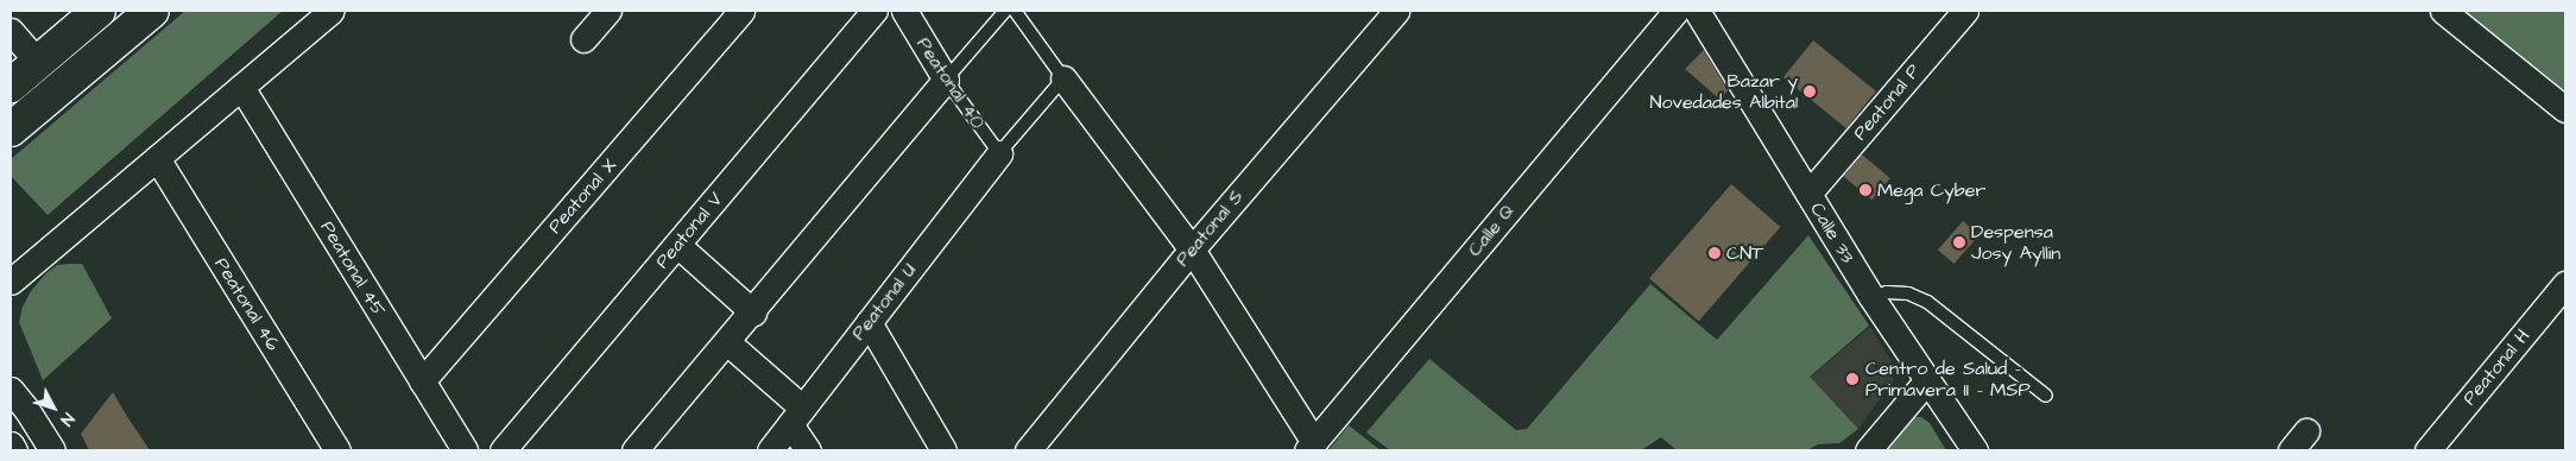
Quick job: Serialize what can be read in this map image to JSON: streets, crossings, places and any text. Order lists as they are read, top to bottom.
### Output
{
  "streets": {
    "street": [
      "Peatonal 40",
      "Peatonal P",
      "Peatonal X",
      "Peatonal S",
      "Peatonal V",
      "Calle Q",
      "Calle 33",
      "Peatonal 45",
      "Peatonal U",
      "Peatonal 46",
      "Peatonal H"
    ]
  },
  "crossings": [
    ["Peatonal 40", "Peatonal U"],
    ["Peatonal P", "Calle 33"],
    ["Peatonal X", "Peatonal 45"]
  ],
  "places": [
    "Bazar y Novedades Albita1",
    "Mega Cyber",
    "Despensa Josy Ayllin",
    "CNT",
    "Centro de Salud - Primavera II - MSP"
  ],
  "north": "bottom right"
}
